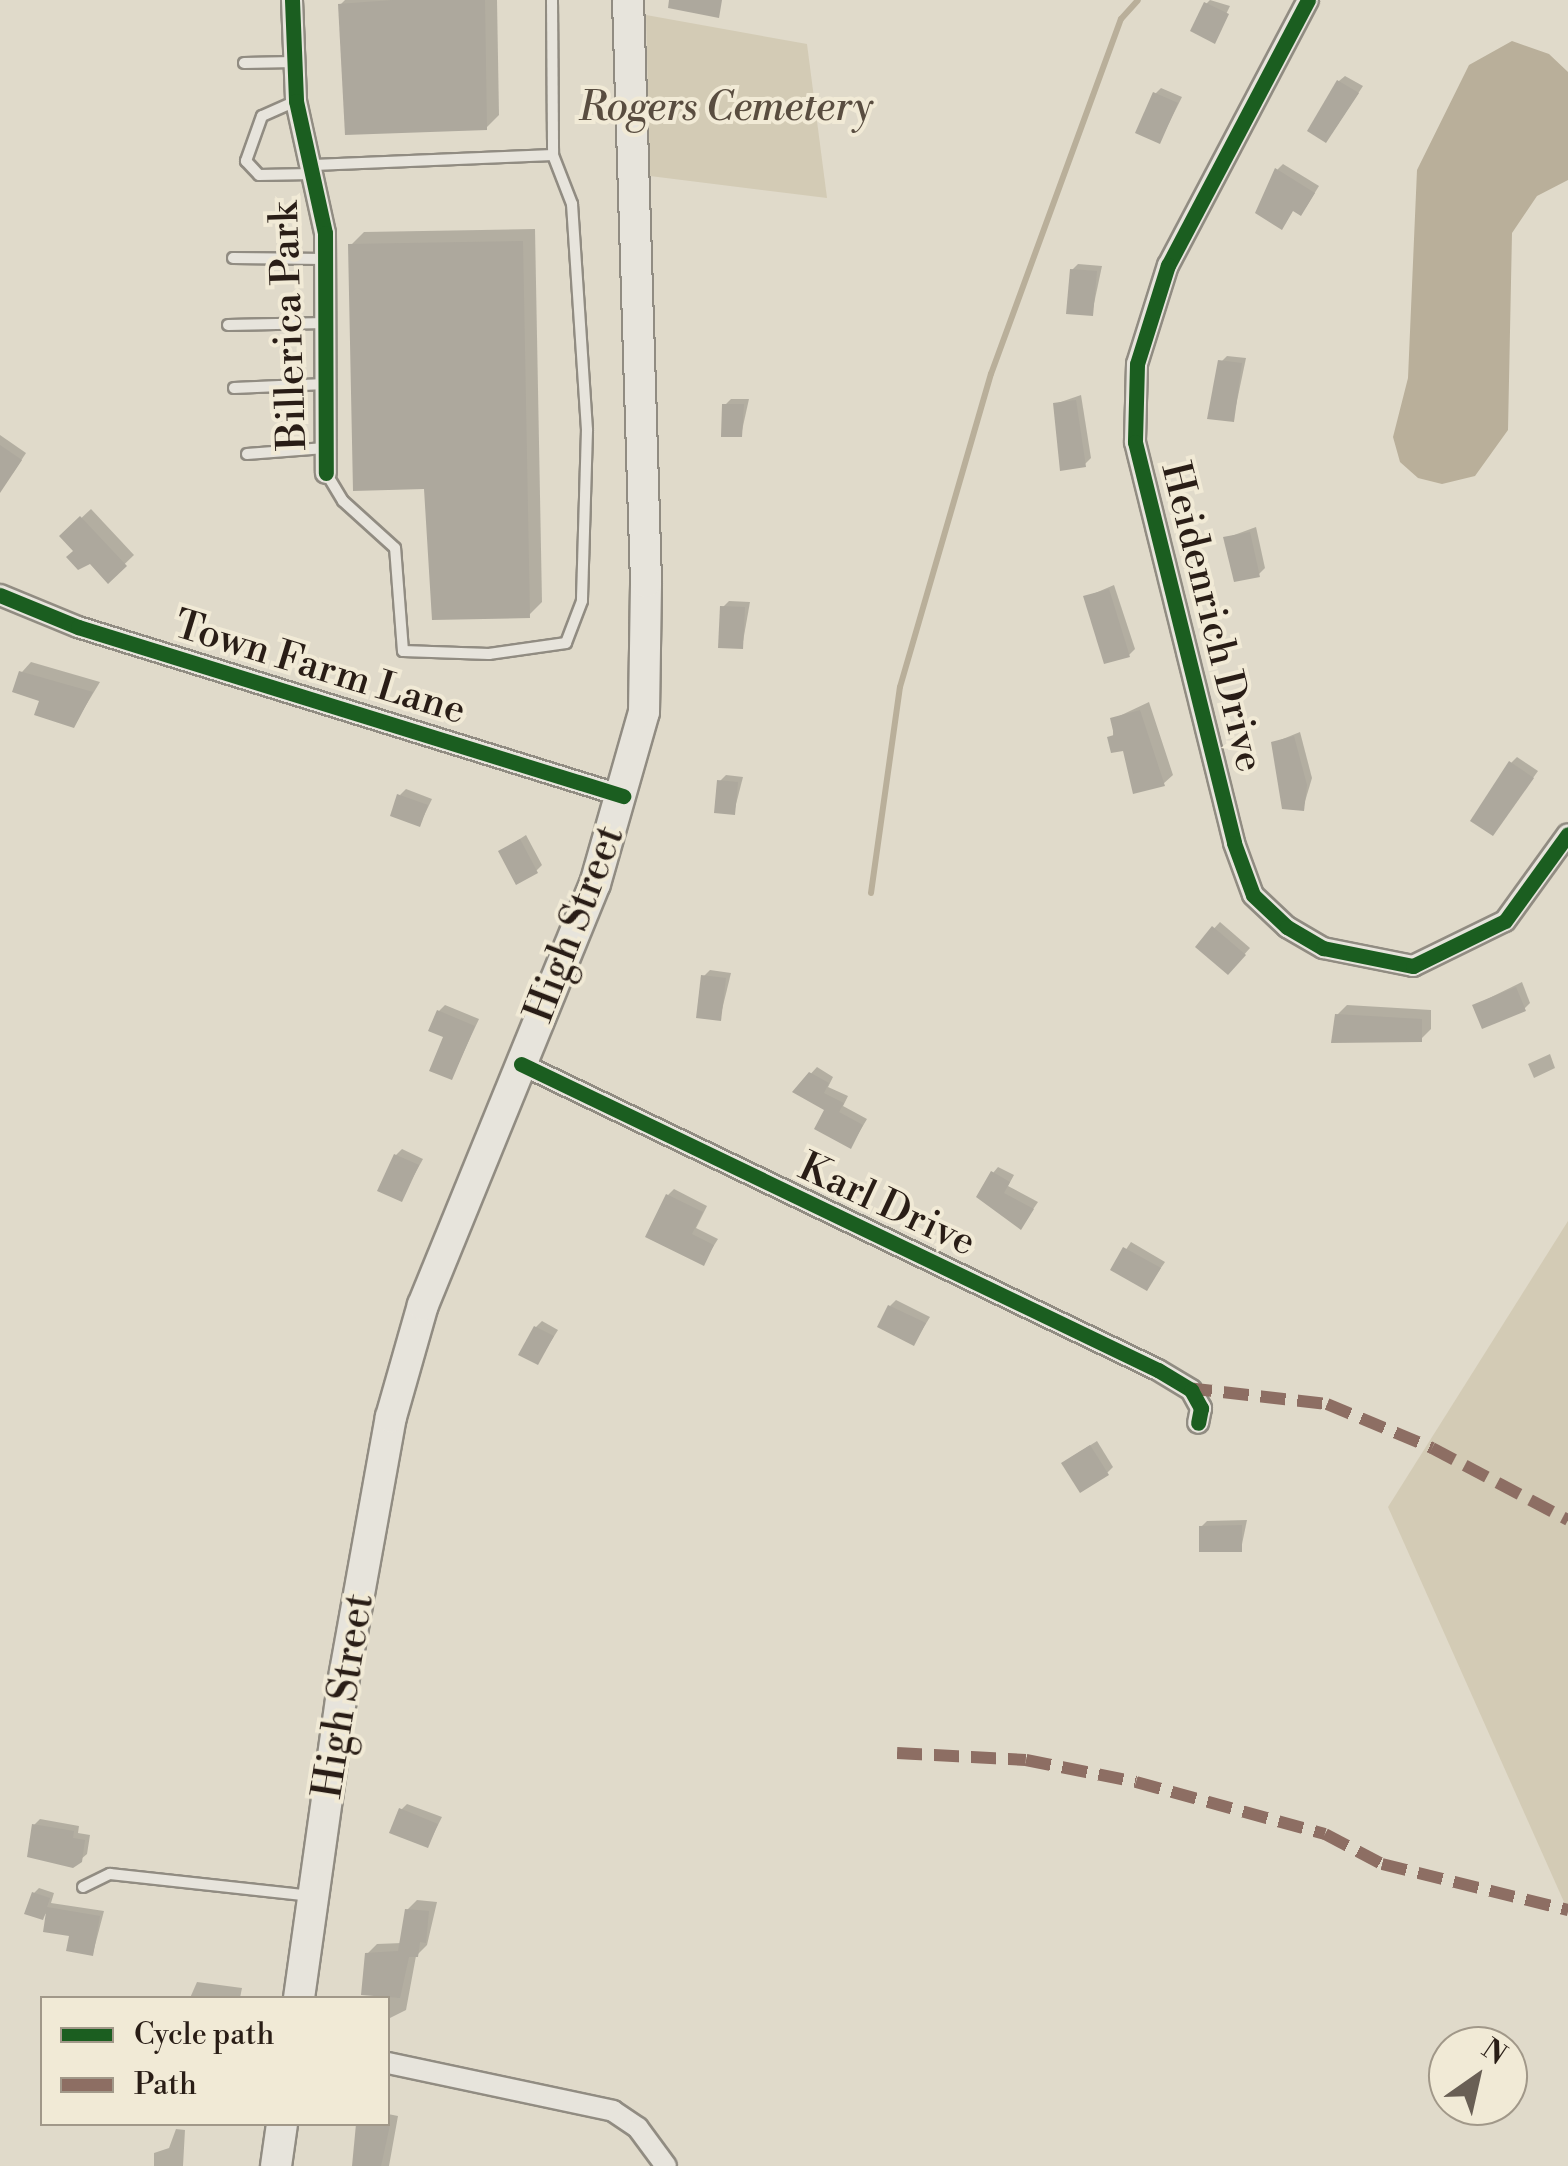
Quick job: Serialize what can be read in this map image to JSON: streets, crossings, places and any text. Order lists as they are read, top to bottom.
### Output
{
  "streets": {
    "main road": ["High Street"],
    "street": [
      "Billerica Park",
      "Heidenrich Drive",
      "Town Farm Lane",
      "Karl Drive"
    ]
  },
  "crossings": [
    ["Town Farm Lane", "High Street"],
    ["High Street", "Karl Drive"]
  ],
  "parks": ["Rogers Cemetery"],
  "legend": ["Cycle path", "Path"],
  "north": "top right"
}
